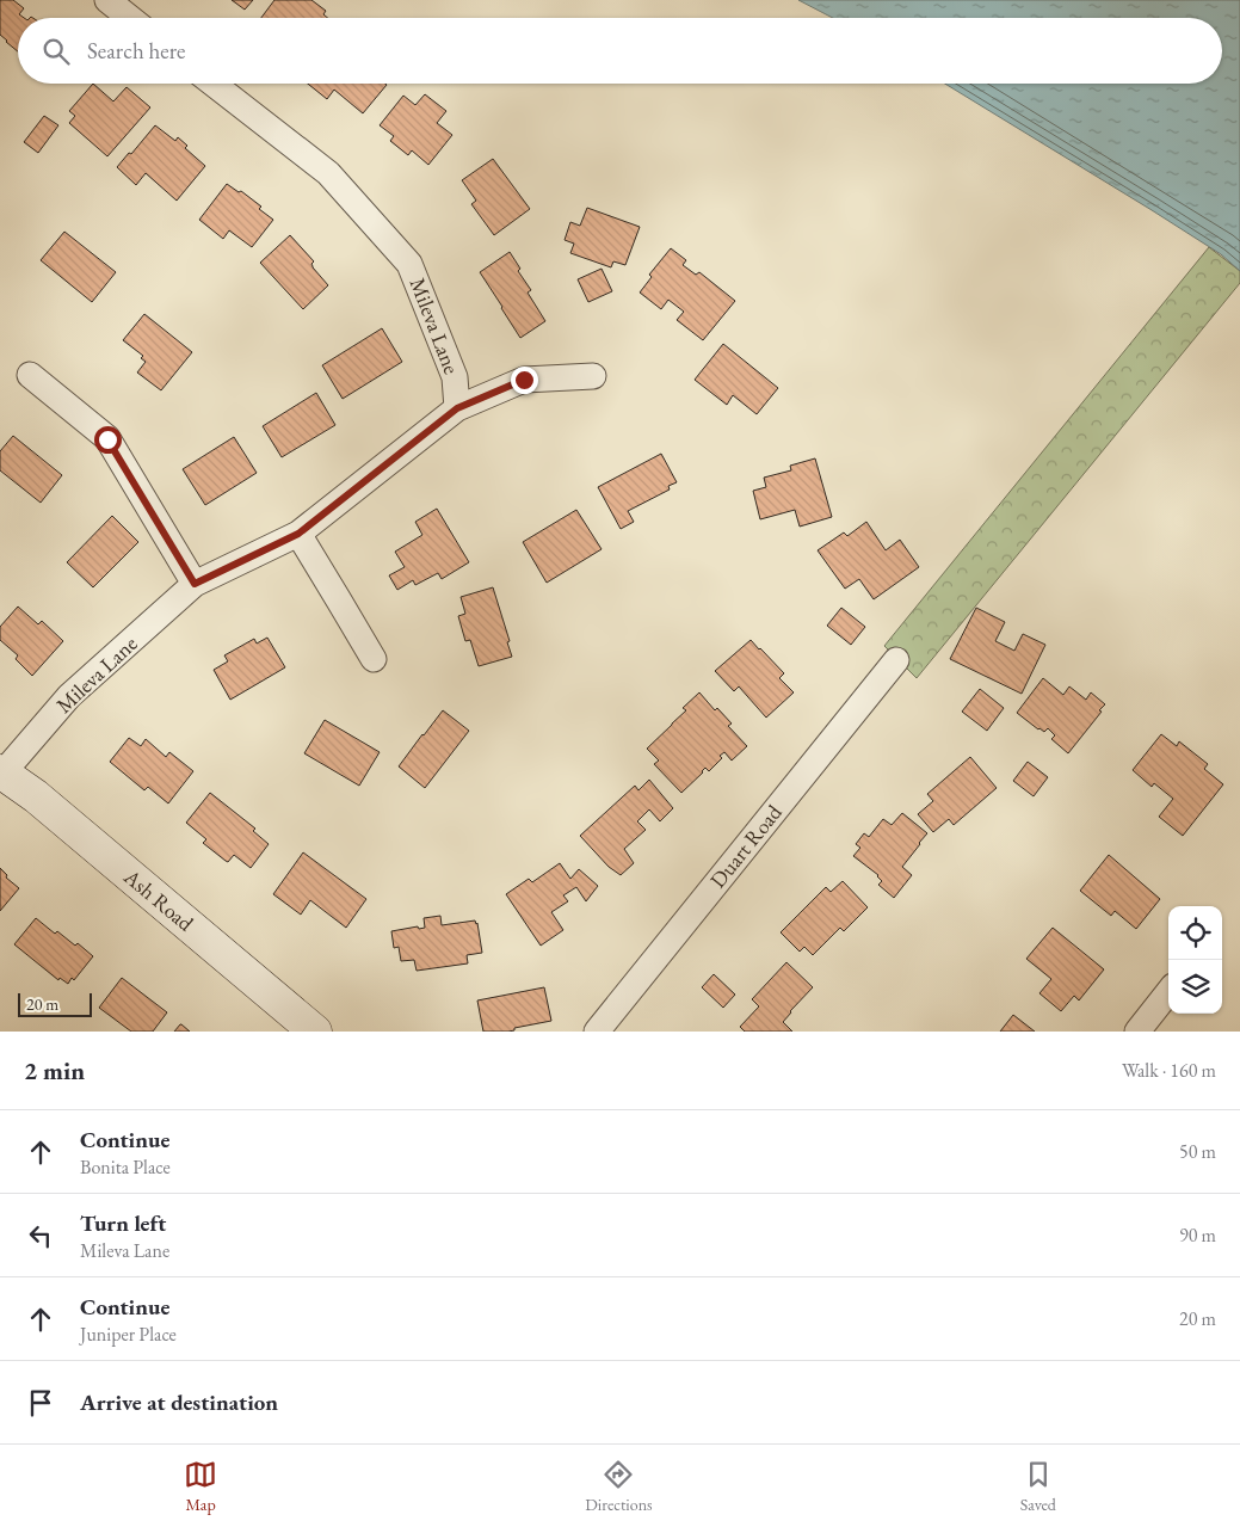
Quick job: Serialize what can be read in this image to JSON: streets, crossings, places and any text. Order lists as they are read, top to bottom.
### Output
{
  "streets": {
    "main road": ["Ash Road"],
    "street": ["Mileva Lane", "Duart Road"]
  },
  "crossings": [
    ["Mileva Lane", "Ash Road"]
  ],
  "scale_bar": "20 m",
  "page": {
    "search": "Search here",
    "scale": "20 m",
    "heading": ["2 min", "Walk · 160 m"],
    "list": [
      ["Continue", "Bonita Place", "50 m"],
      ["Turn left", "Mileva Lane", "90 m"],
      ["Continue", "Juniper Place", "20 m"],
      "Arrive at destination"
    ],
    "nav": ["Map", "Directions", "Saved"]
  }
}
